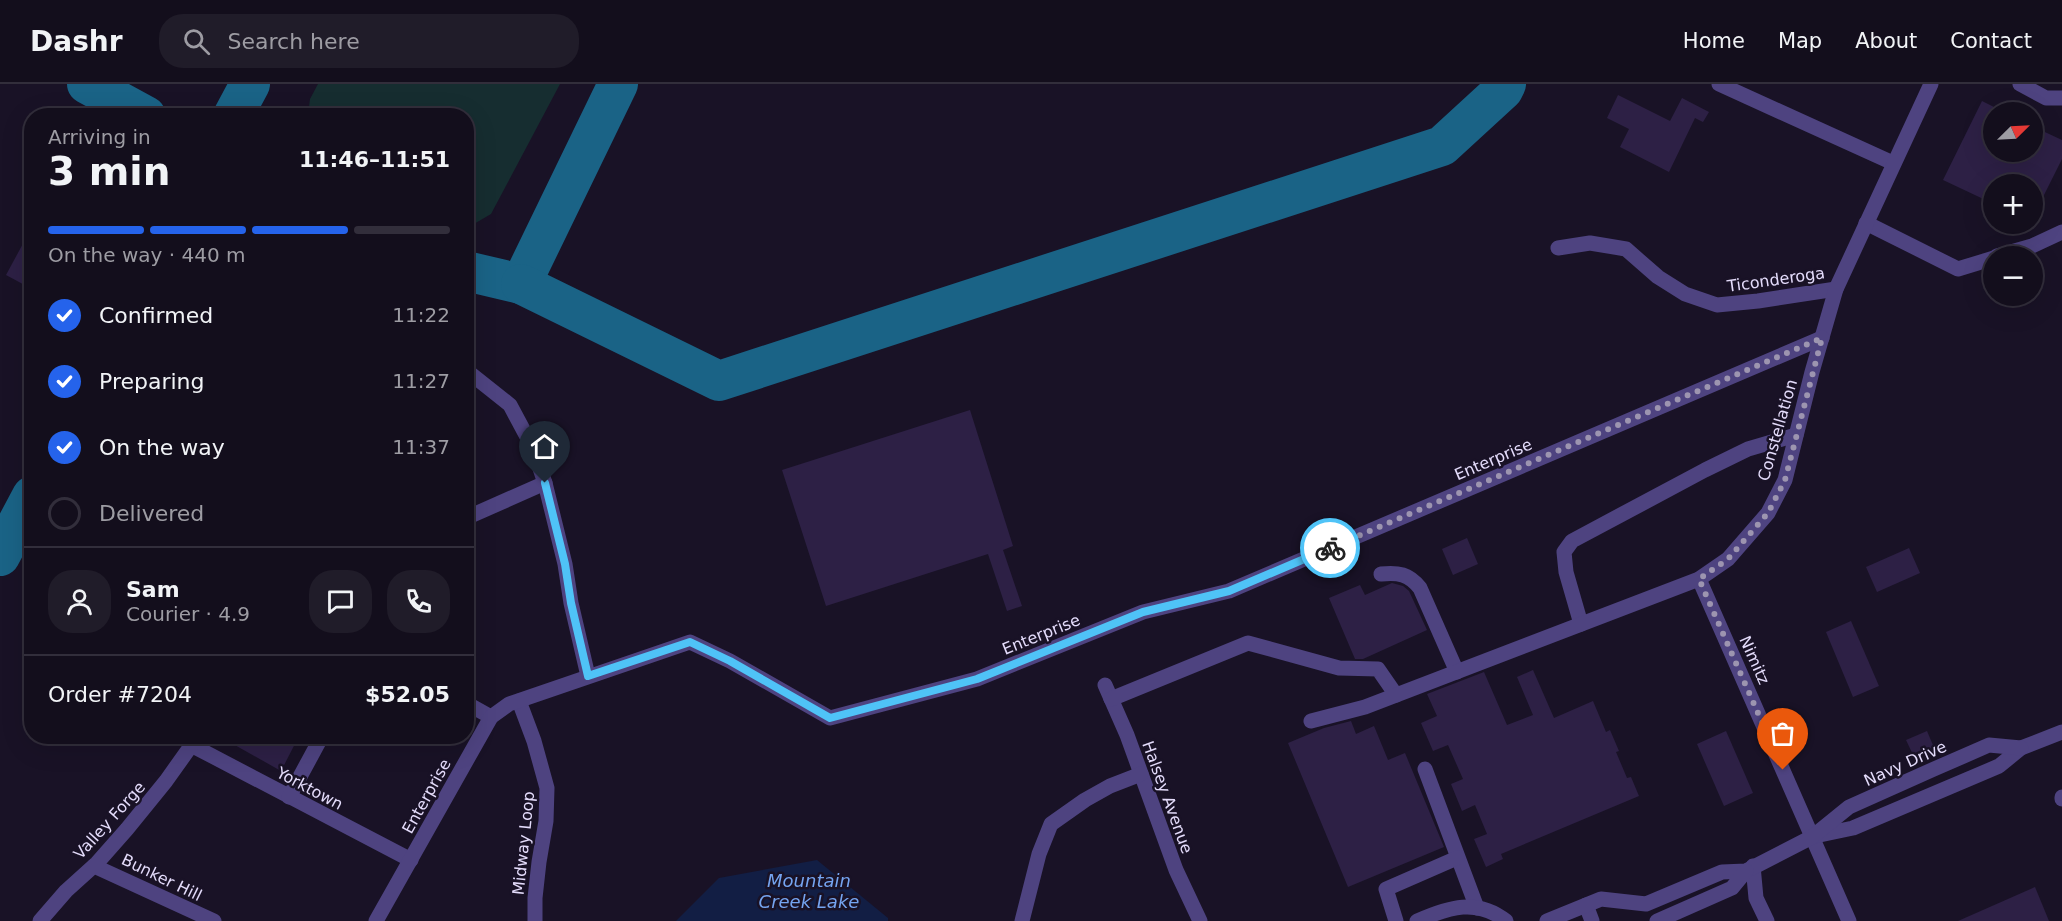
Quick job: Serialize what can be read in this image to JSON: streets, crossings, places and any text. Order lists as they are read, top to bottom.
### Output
{
  "streets": {
    "street": [
      "Ticonderoga",
      "Constellation",
      "Enterprise",
      "Nimitz",
      "Navy Drive",
      "Yorktown",
      "Halsey Avenue",
      "Valley Forge",
      "Midway Loop",
      "Bunker Hill"
    ]
  },
  "crossings": [
    ["Ticonderoga", "Constellation"],
    ["Constellation", "Enterprise"],
    ["Constellation", "Nimitz"],
    ["Constellation", "Halsey Avenue"],
    ["Enterprise", "Yorktown"],
    ["Enterprise", "Midway Loop"],
    ["Nimitz", "Navy Drive"],
    ["Valley Forge", "Bunker Hill"]
  ],
  "water": ["Mountain Creek Lake"],
  "north": "top right",
  "page": {
    "header": "Dashr",
    "search": "Search here",
    "nav": [
      "Home",
      "Map",
      "About",
      "Contact"
    ],
    "map_buttons": ["+", "−"],
    "heading": ["3 min", "Arriving in", "11:46–11:51"],
    "panel": [
      "Sam",
      "Courier · 4.9",
      "Order #7204",
      "$52.05"
    ],
    "bar": "On the way · 440 m",
    "list": [
      ["Confirmed", "11:22"],
      ["Preparing", "11:27"],
      ["On the way", "11:37"],
      "Delivered"
    ]
  }
}
